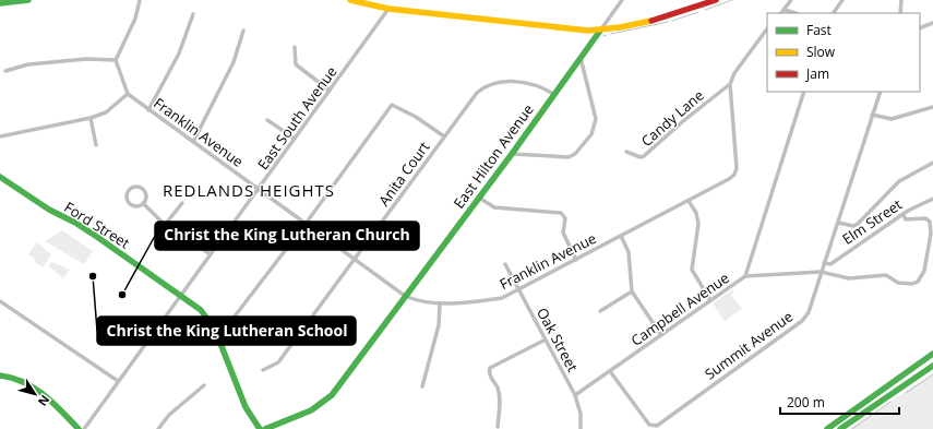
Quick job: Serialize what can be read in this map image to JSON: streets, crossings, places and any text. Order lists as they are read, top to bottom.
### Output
{
  "streets": {
    "street": [
      "East South Avenue",
      "Candy Lane",
      "Franklin Avenue",
      "East Hilton Avenue",
      "Anita Court",
      "Elm Street",
      "Ford Street",
      "Campbell Avenue",
      "Oak Street",
      "Summit Avenue"
    ]
  },
  "crossings": [
    ["East South Avenue", "Franklin Avenue"],
    ["East South Avenue", "Ford Street"],
    ["Candy Lane", "Franklin Avenue"],
    ["Franklin Avenue", "East Hilton Avenue"],
    ["Franklin Avenue", "Anita Court"],
    ["Franklin Avenue", "Oak Street"],
    ["East Hilton Avenue", "Anita Court"],
    ["Elm Street", "Summit Avenue"],
    ["Campbell Avenue", "Oak Street"],
    ["Campbell Avenue", "Summit Avenue"]
  ],
  "districts": ["REDLANDS HEIGHTS"],
  "places": ["Christ the King Lutheran School", "Christ the King Lutheran Church"],
  "legend": ["Fast", "Slow", "Jam"],
  "scale_bar": "200 m",
  "north": "bottom right"
}
